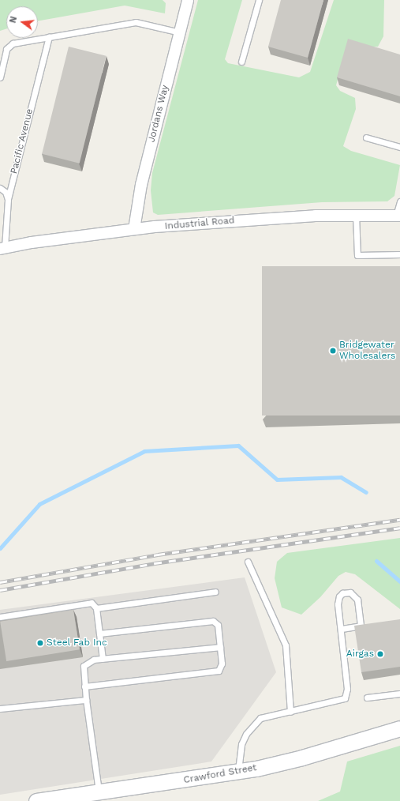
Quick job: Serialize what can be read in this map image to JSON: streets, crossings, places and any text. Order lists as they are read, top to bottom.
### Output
{
  "streets": {
    "main road": ["Crawford Street"],
    "street": ["Jordans Way", "Industrial Road"],
    "lane": ["Pacific Avenue"]
  },
  "crossings": [
    ["Jordans Way", "Industrial Road"],
    ["Pacific Avenue", "Industrial Road"]
  ],
  "places": ["Bridgewater Wholesalers", "Steel Fab Inc", "Airgas"],
  "north": "left"
}
